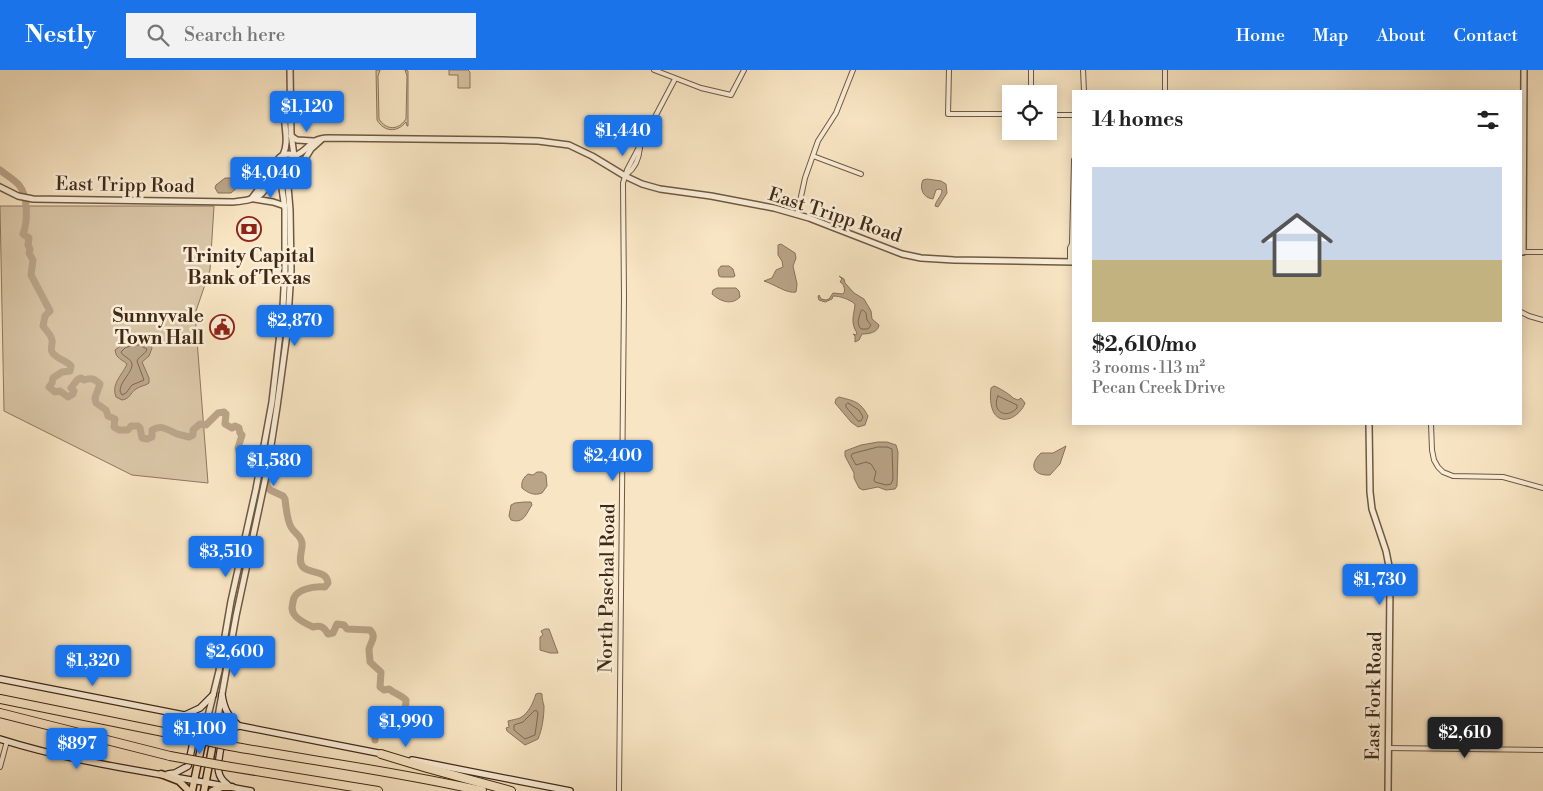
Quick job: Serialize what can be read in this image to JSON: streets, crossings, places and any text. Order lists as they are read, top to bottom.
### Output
{
  "streets": {
    "street": ["East Tripp Road", "North Paschal Road", "East Fork Road"]
  },
  "crossings": [
    ["East Tripp Road", "North Paschal Road"]
  ],
  "places": {
    "bank": ["Trinity Capital Bank of Texas"],
    "public building": ["Sunnyvale Town Hall"]
  },
  "page": {
    "header": "Nestly",
    "search": "Search here",
    "nav": [
      "Home",
      "Map",
      "About",
      "Contact"
    ],
    "heading": "14 homes",
    "price": [
      "$1,120",
      "$1,440",
      "$4,040",
      "$2,870",
      "$2,400",
      "$1,580",
      "$3,510",
      "$1,730",
      "$2,600",
      "$1,320",
      "$1,990",
      "$1,100",
      "$2,610",
      "$897"
    ],
    "list": [
      {
        "name": "$2,610/mo",
        "note": "3 rooms · 113 m² · Pecan Creek Drive"
      }
    ]
  }
}
